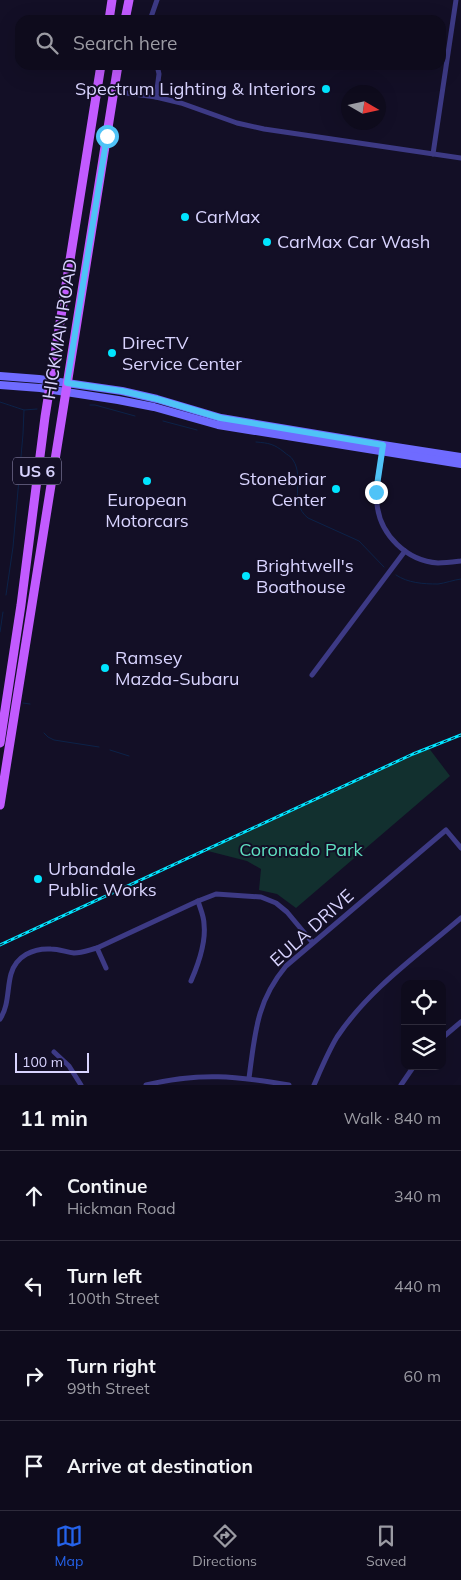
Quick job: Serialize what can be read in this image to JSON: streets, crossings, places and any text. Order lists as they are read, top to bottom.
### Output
{
  "streets": {
    "main road": ["HICKMAN ROAD", "US 6"],
    "street": ["EULA DRIVE"]
  },
  "parks": ["Coronado Park"],
  "places": [
    "Spectrum Lighting & Interiors",
    "CarMax",
    "CarMax Car Wash",
    "DirecTV Service Center",
    "European Motorcars",
    "Stonebriar Center",
    "Brightwell's Boathouse",
    "Ramsey Mazda-Subaru",
    "Urbandale Public Works"
  ],
  "scale_bar": "100 m",
  "north": "right",
  "page": {
    "search": "Search here",
    "scale": "100 m",
    "heading": ["11 min", "Walk · 840 m"],
    "list": [
      ["Continue", "Hickman Road", "340 m"],
      ["Turn left", "100th Street", "440 m"],
      ["Turn right", "99th Street", "60 m"],
      "Arrive at destination"
    ],
    "nav": ["Map", "Directions", "Saved"]
  }
}
